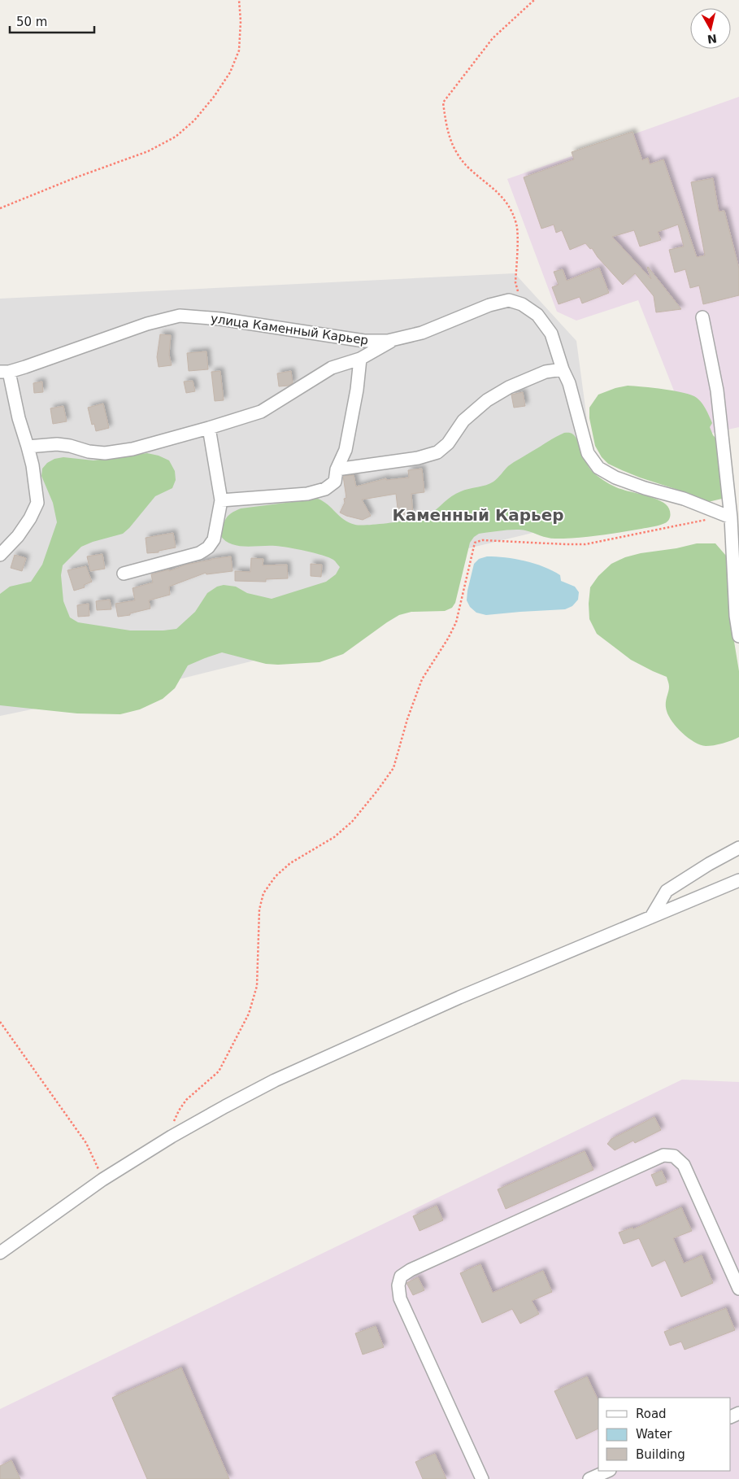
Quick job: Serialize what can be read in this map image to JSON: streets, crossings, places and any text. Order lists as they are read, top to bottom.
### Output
{
  "streets": {
    "street": ["улица Каменный Карьер"]
  },
  "districts": ["Каменный Карьер"],
  "legend": ["Road", "Water", "Building"],
  "scale_bar": "50 m",
  "north": "bottom"
}
